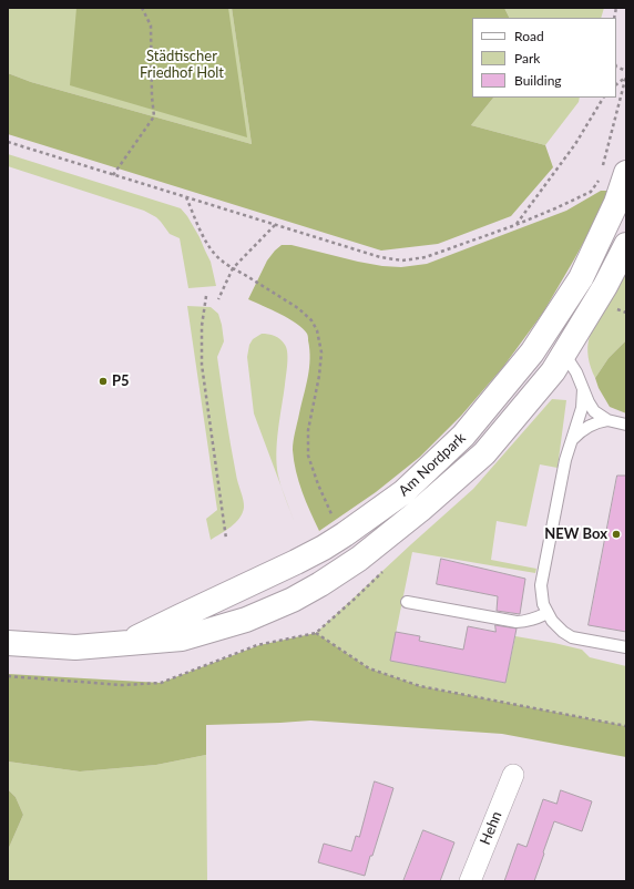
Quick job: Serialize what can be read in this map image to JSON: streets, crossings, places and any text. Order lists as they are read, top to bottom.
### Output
{
  "streets": {
    "street": ["Am Nordpark", "Hehn"]
  },
  "parks": ["Städtischer Friedhof Holt"],
  "places": ["P5", "NEW Box"],
  "legend": ["Road", "Park", "Building"]
}
